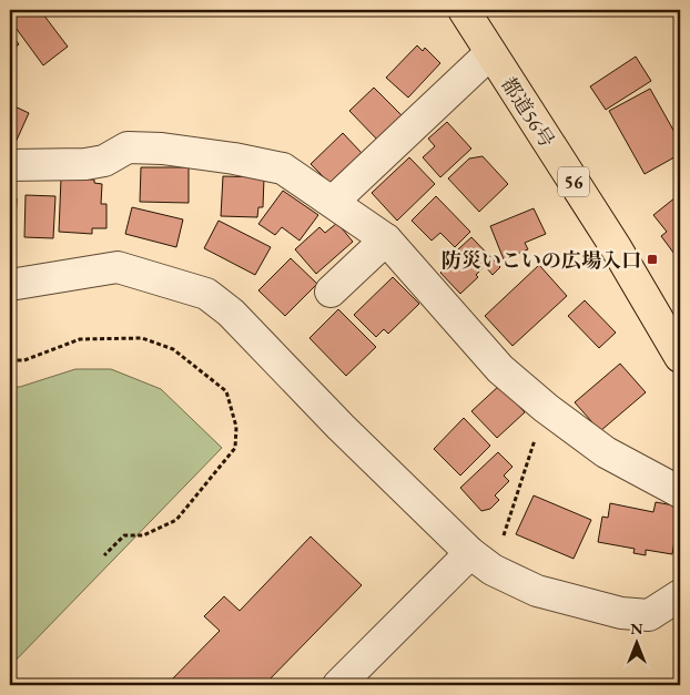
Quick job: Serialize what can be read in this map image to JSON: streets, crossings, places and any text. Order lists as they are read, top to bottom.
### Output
{
  "streets": {
    "main road": ["都道56号", "56"]
  },
  "places": {
    "transit": ["防災いこいの広場入口"]
  },
  "north": "top"
}
